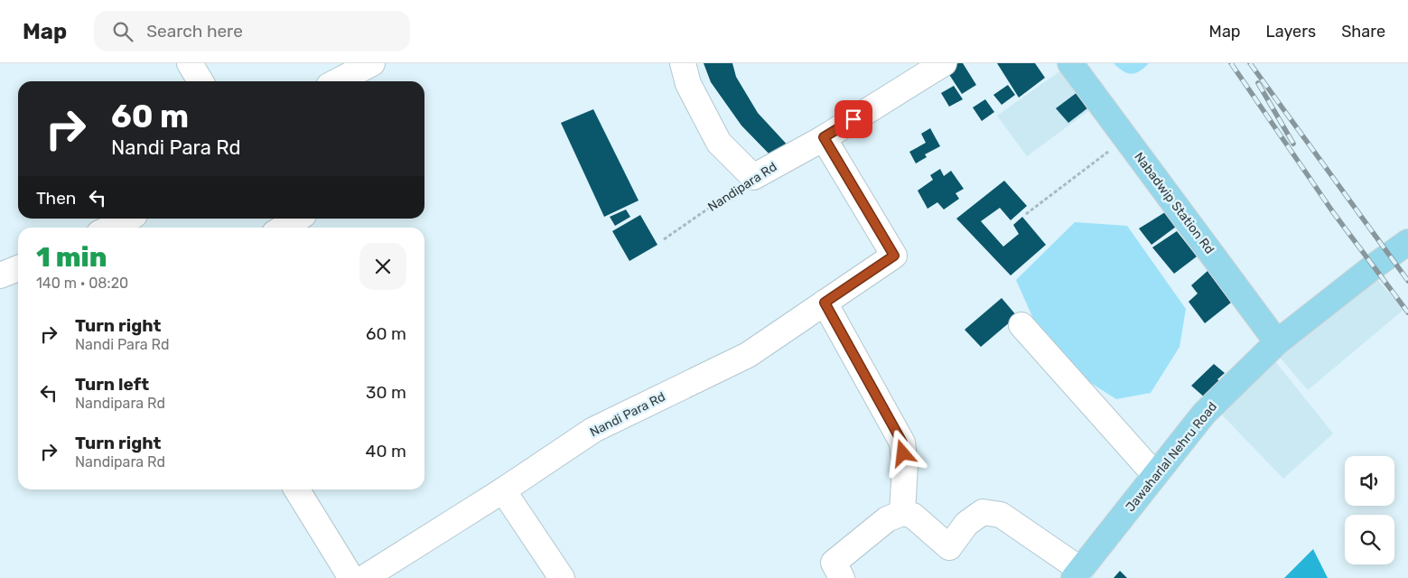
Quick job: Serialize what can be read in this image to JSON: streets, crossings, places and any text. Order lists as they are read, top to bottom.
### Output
{
  "streets": {
    "main road": ["Nabadwip Station Rd", "Jawaharlal Nehru Road"],
    "street": ["Nandipara Rd", "Nandi Para Rd"]
  },
  "crossings": [
    ["Nandipara Rd", "Nandi Para Rd"],
    ["Nabadwip Station Rd", "Jawaharlal Nehru Road"]
  ],
  "page": {
    "header": "Map",
    "search": "Search here",
    "nav": ["Map", "Layers", "Share"],
    "turn": ["60 m", "Nandi Para Rd"],
    "then": "Then",
    "heading": ["1 min", "140 m · 08:20"],
    "list": [
      {
        "name": "Turn right",
        "note": "Nandi Para Rd",
        "value": "60 m"
      },
      {
        "name": "Turn left",
        "note": "Nandipara Rd",
        "value": "30 m"
      },
      {
        "name": "Turn right",
        "note": "Nandipara Rd",
        "value": "40 m"
      }
    ]
  }
}
